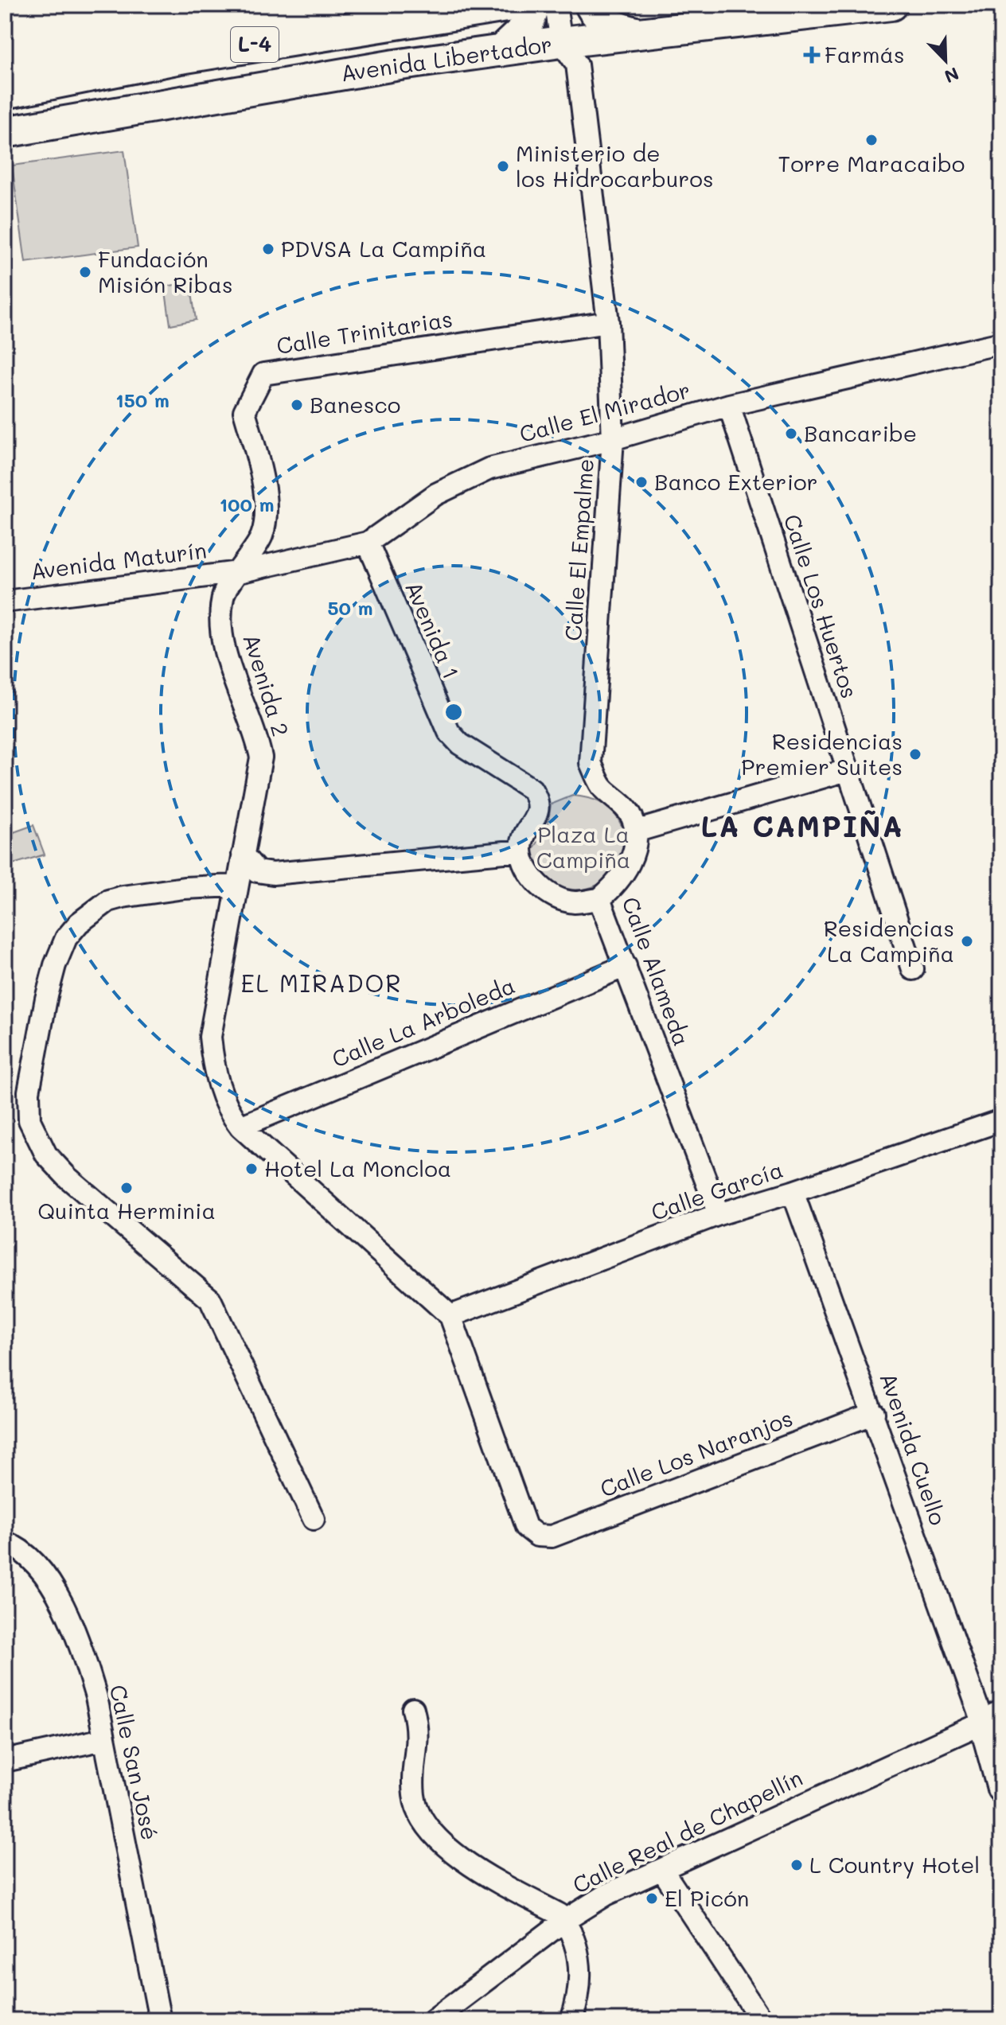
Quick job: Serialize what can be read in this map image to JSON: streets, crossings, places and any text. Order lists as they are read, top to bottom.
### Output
{
  "streets": {
    "main road": ["L-4", "Avenida Libertador"],
    "street": [
      "Calle Trinitarias",
      "Calle El Mirador",
      "Calle El Empalme",
      "Avenida Maturín",
      "Calle Los Huertos",
      "Avenida 1",
      "Avenida 2",
      "Calle Alameda",
      "Calle La Arboleda",
      "Calle García",
      "Avenida Cuello",
      "Calle Los Naranjos",
      "Calle San José",
      "Calle Real de Chapellín"
    ]
  },
  "crossings": [
    ["L-4", "Avenida Libertador"],
    ["Avenida Libertador", "Calle El Empalme"],
    ["Calle Trinitarias", "Calle El Mirador"],
    ["Calle Trinitarias", "Calle El Empalme"],
    ["Calle Trinitarias", "Avenida Maturín"],
    ["Calle Trinitarias", "Avenida 2"],
    ["Calle El Mirador", "Calle El Empalme"],
    ["Calle El Mirador", "Avenida Maturín"],
    ["Calle El Mirador", "Calle Los Huertos"],
    ["Calle El Mirador", "Avenida 1"],
    ["Calle El Mirador", "Avenida 2"],
    ["Calle El Empalme", "Calle Alameda"],
    ["Avenida Maturín", "Avenida 2"],
    ["Avenida 2", "Calle La Arboleda"],
    ["Avenida 2", "Calle García"],
    ["Avenida 2", "Calle Los Naranjos"],
    ["Calle Alameda", "Calle La Arboleda"],
    ["Calle Alameda", "Calle García"],
    ["Calle García", "Avenida Cuello"],
    ["Calle García", "Calle Los Naranjos"],
    ["Avenida Cuello", "Calle Los Naranjos"],
    ["Avenida Cuello", "Calle Real de Chapellín"]
  ],
  "districts": ["LA CAMPIÑA", "EL MIRADOR"],
  "parks": ["Plaza La Campiña"],
  "places": {
    "health": ["Farmás"],
    "other": [
      "Torre Maracaibo",
      "Ministerio de los Hidrocarburos",
      "PDVSA La Campiña",
      "Fundación Misión Ribas",
      "Banesco",
      "Bancaribe",
      "Banco Exterior",
      "Residencias Premier Suites",
      "Residencias La Campiña",
      "Hotel La Moncloa",
      "Quinta Herminia",
      "L Country Hotel",
      "El Picón"
    ]
  },
  "north": "bottom right",
  "rings": ["150 m", "100 m", "50 m"]
}
